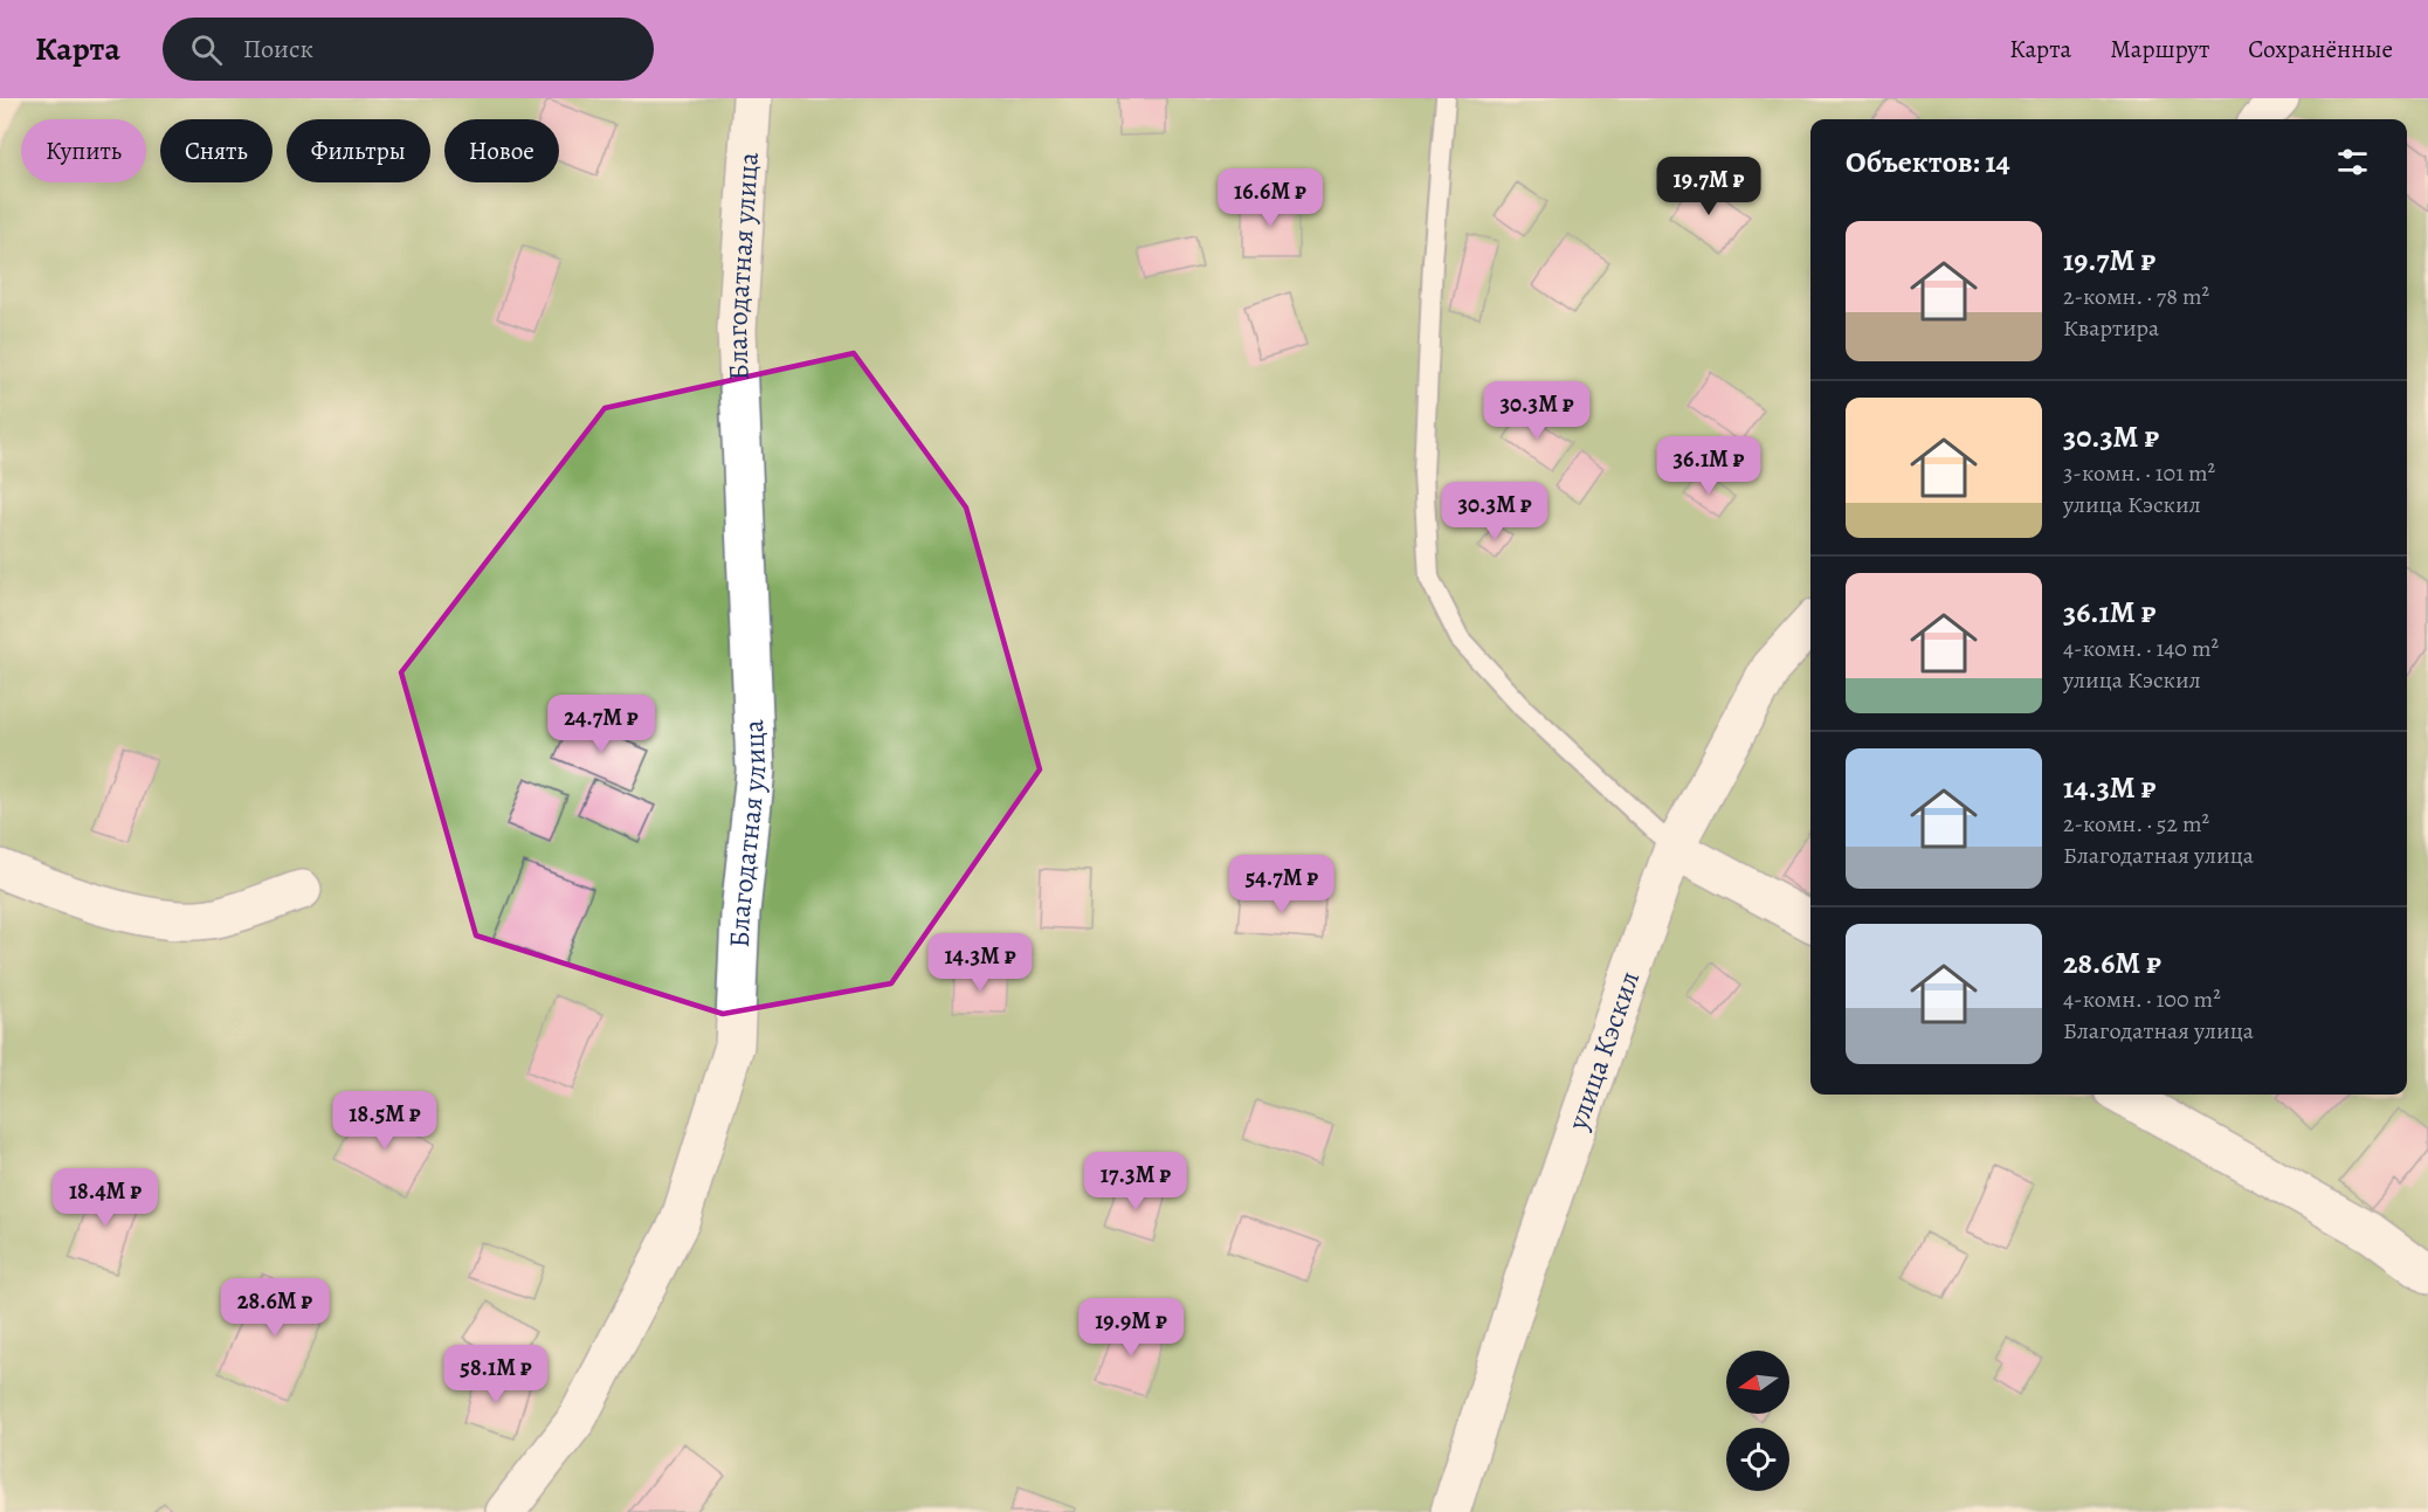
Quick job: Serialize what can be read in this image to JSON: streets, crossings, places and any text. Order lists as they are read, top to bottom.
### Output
{
  "streets": {
    "street": ["Благодатная улица", "улица Кэскил"]
  },
  "north": "left",
  "page": {
    "header": "Карта",
    "search": "Поиск",
    "nav": ["Карта", "Маршрут", "Сохранённые"],
    "chip": [
      "Купить",
      "Снять",
      "Фильтры",
      "Новое"
    ],
    "heading": "Объектов: 14",
    "price": [
      "19.7M ₽",
      "16.6M ₽",
      "30.3M ₽",
      "36.1M ₽",
      "30.3M ₽",
      "24.7M ₽",
      "54.7M ₽",
      "14.3M ₽",
      "18.5M ₽",
      "17.3M ₽",
      "18.4M ₽",
      "28.6M ₽",
      "19.9M ₽",
      "58.1M ₽"
    ],
    "list": [
      {
        "name": "19.7M ₽",
        "note": "2-комн. · 78 m² · Квартира"
      },
      {
        "name": "30.3M ₽",
        "note": "3-комн. · 101 m² · улица Кэскил"
      },
      {
        "name": "36.1M ₽",
        "note": "4-комн. · 140 m² · улица Кэскил"
      },
      {
        "name": "14.3M ₽",
        "note": "2-комн. · 52 m² · Благодатная улица"
      },
      {
        "name": "28.6M ₽",
        "note": "4-комн. · 100 m² · Благодатная улица"
      }
    ]
  }
}
